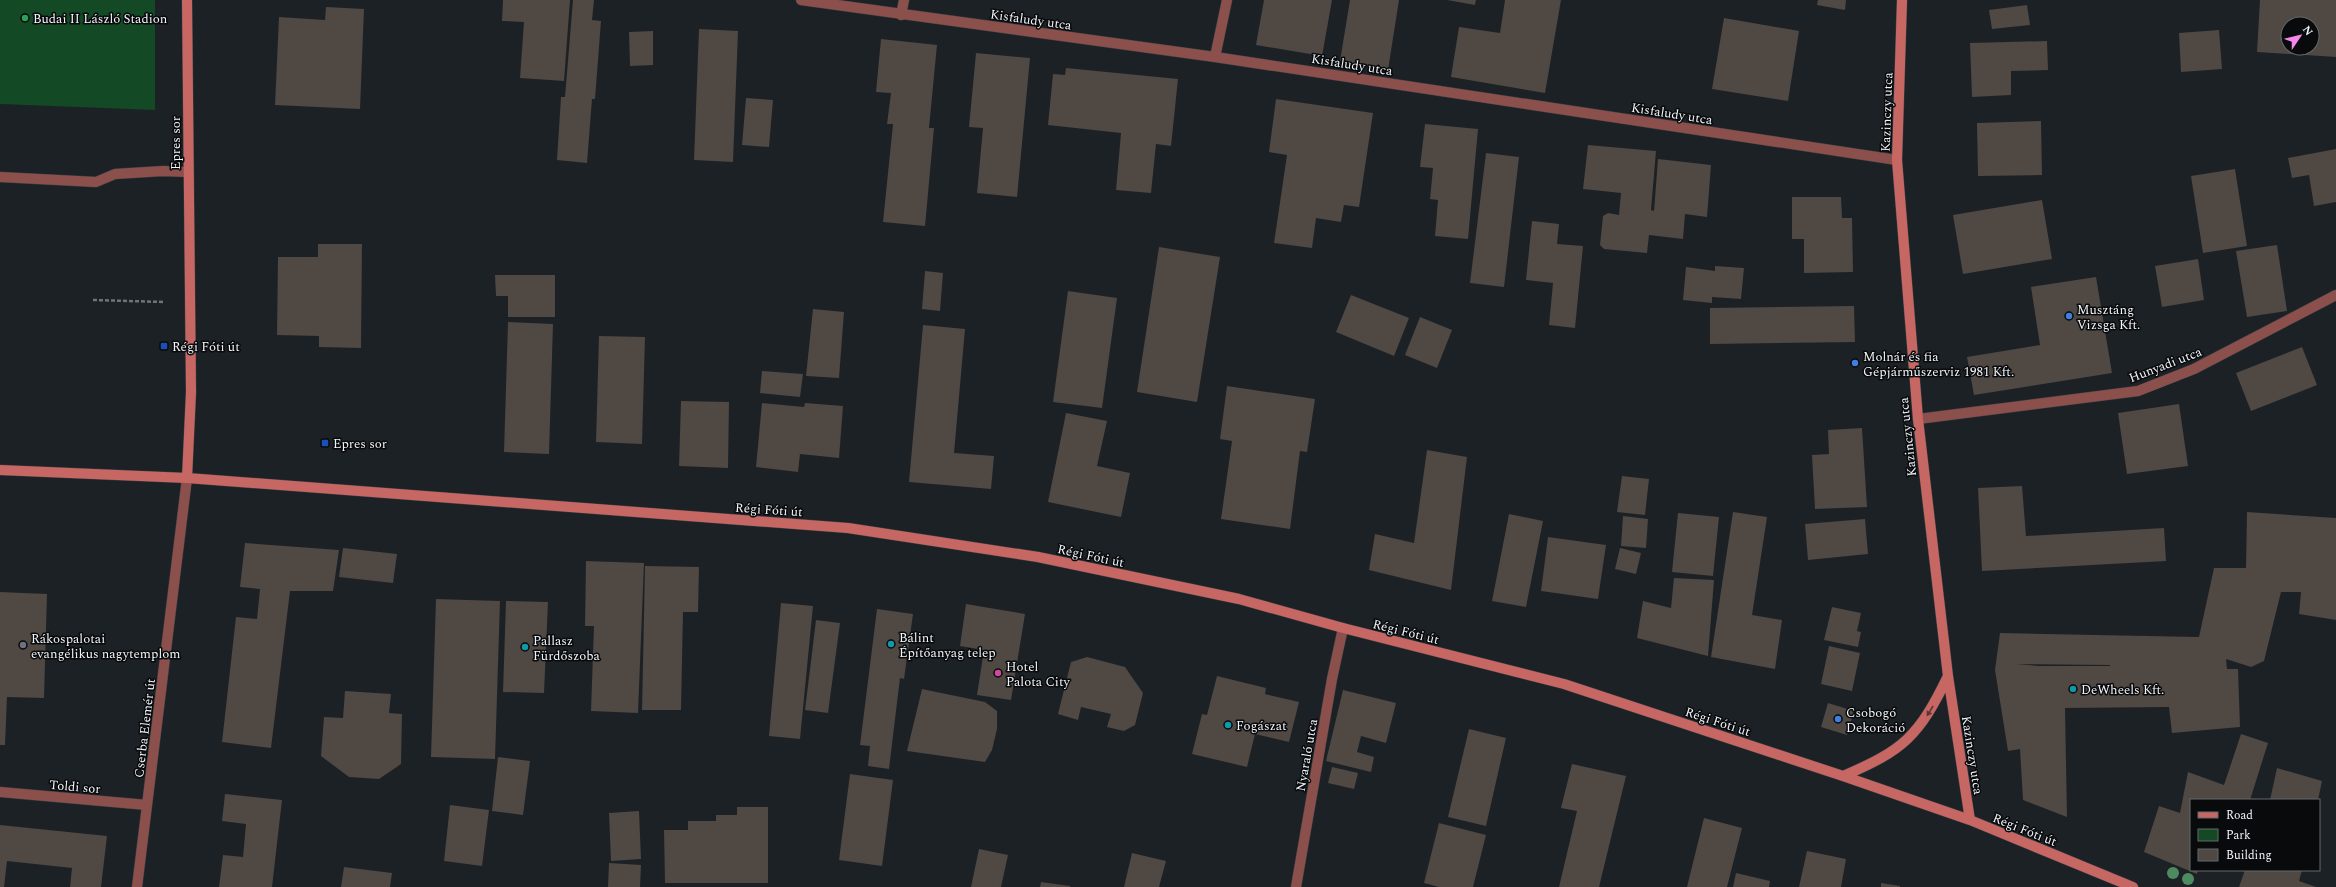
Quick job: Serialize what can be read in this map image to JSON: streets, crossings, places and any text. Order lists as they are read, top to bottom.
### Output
{
  "streets": {
    "main road": ["Kazinczy utca", "Epres sor", "Régi Fóti út"],
    "street": [
      "Kisfaludy utca",
      "Hunyadi utca",
      "Cserba Elemér út",
      "Nyaraló utca",
      "Toldi sor"
    ]
  },
  "crossings": [
    ["Kisfaludy utca", "Kazinczy utca"],
    ["Kazinczy utca", "Hunyadi utca"],
    ["Kazinczy utca", "Régi Fóti út"],
    ["Epres sor", "Régi Fóti út"],
    ["Epres sor", "Cserba Elemér út"],
    ["Régi Fóti út", "Cserba Elemér út"],
    ["Régi Fóti út", "Nyaraló utca"],
    ["Cserba Elemér út", "Toldi sor"]
  ],
  "places": {
    "other": [
      "Budai II László Stadion",
      "Musztáng Vizsga Kft.",
      "Molnár és fia Gépjárműszerviz 1981 Kft.",
      "Bálint Építőanyag telep",
      "Rákospalotai evangélikus nagytemplom",
      "Pallasz Fürdőszoba",
      "Hotel Palota City",
      "DeWheels Kft.",
      "Csobogó Dekoráció",
      "Fogászat"
    ],
    "transit": ["Régi Fóti út", "Epres sor"]
  },
  "legend": ["Road", "Park", "Building"],
  "north": "top right"
}
